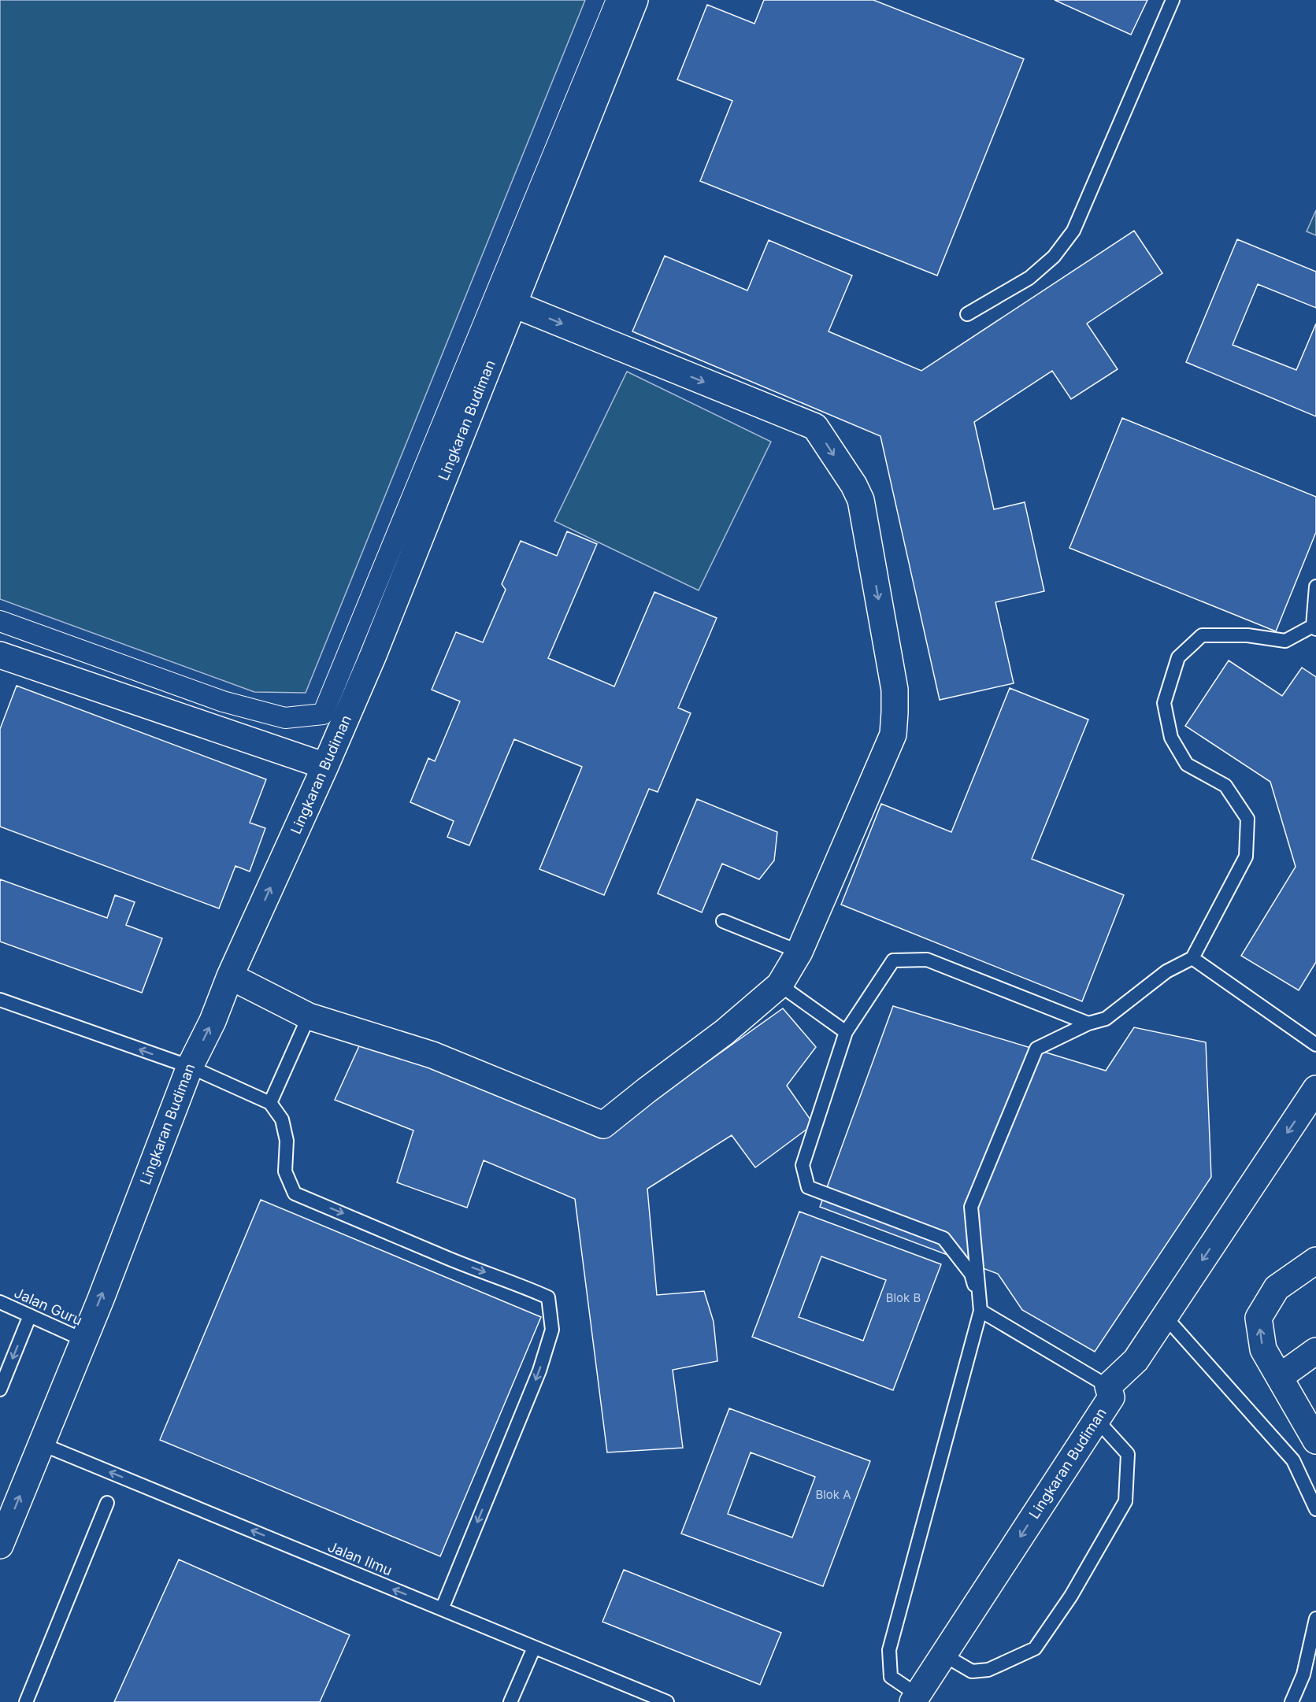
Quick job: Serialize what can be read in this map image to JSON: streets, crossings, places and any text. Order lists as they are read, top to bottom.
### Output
{
  "streets": {
    "street": ["Lingkaran Budiman"],
    "lane": ["Jalan Guru", "Jalan Ilmu"]
  },
  "crossings": [
    ["Lingkaran Budiman", "Jalan Guru"],
    ["Lingkaran Budiman", "Jalan Ilmu"]
  ],
  "one_way": ["Jalan Ilmu"],
  "house_numbers": ["Blok B", "Blok A"]
}
